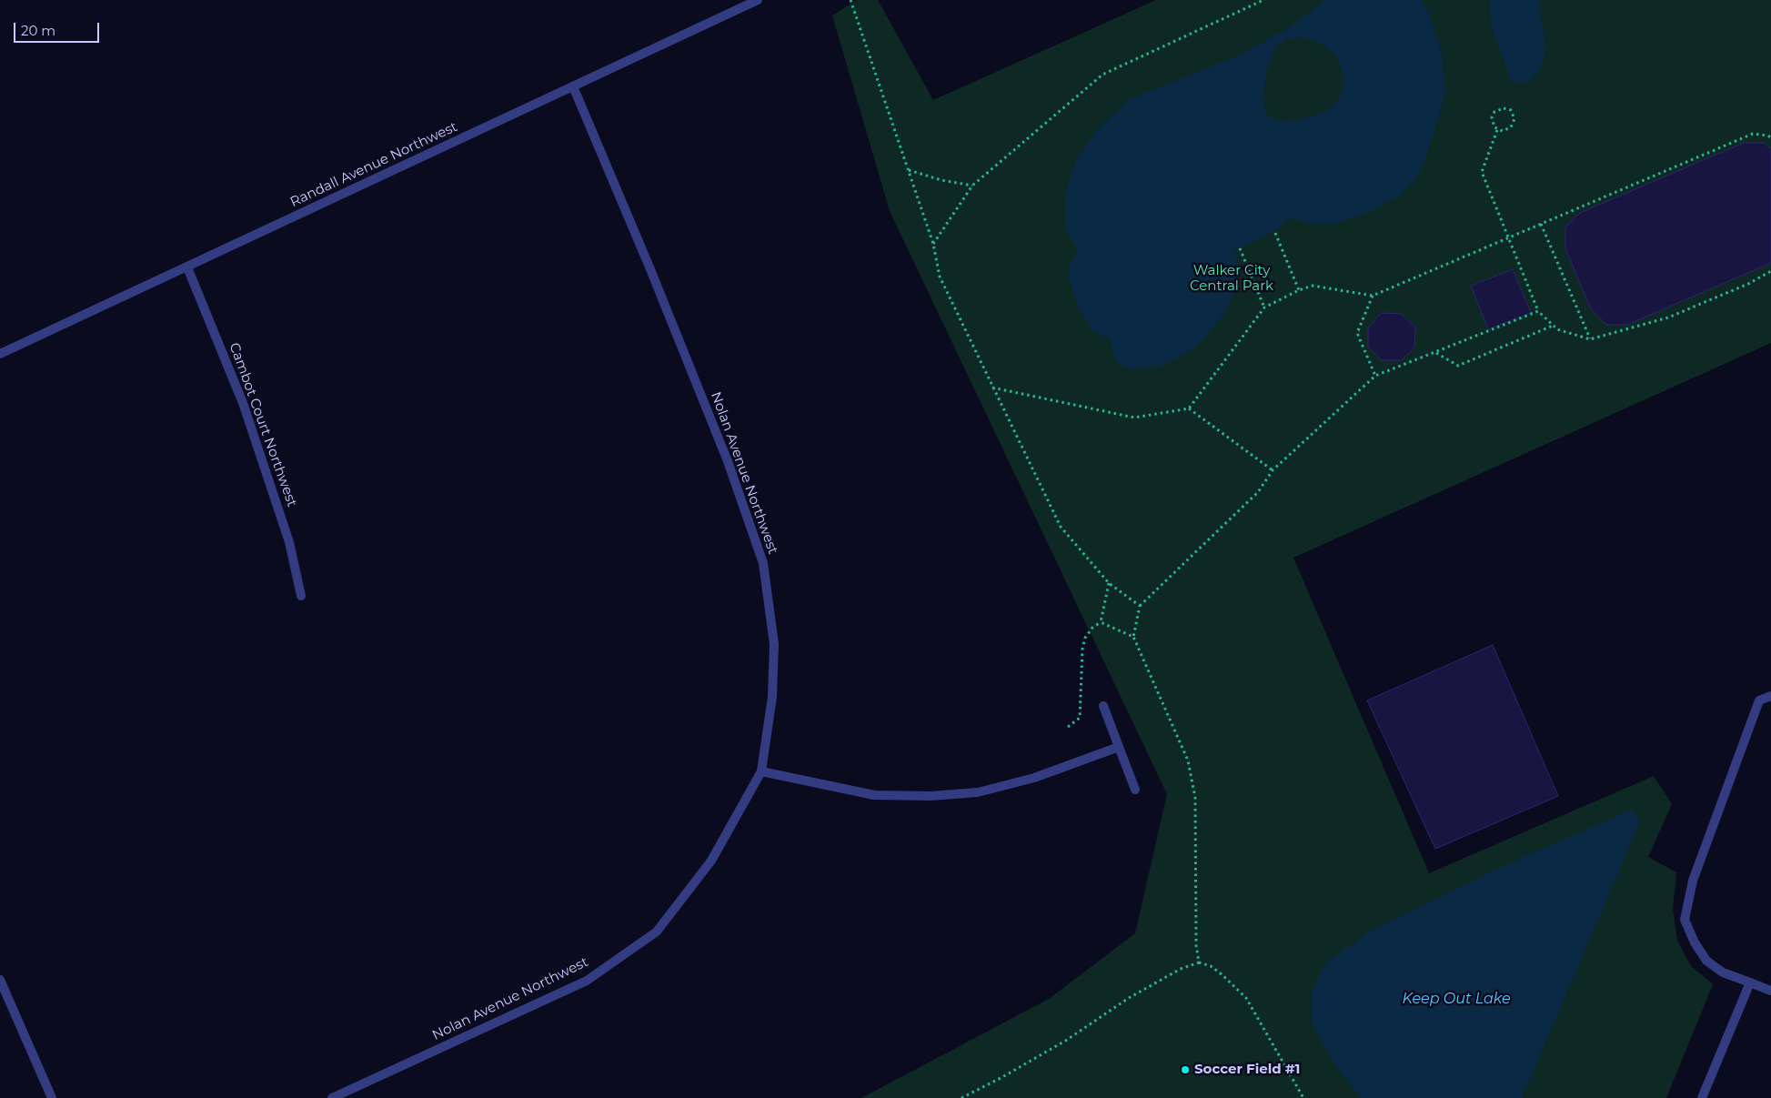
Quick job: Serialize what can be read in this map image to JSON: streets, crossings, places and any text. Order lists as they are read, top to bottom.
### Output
{
  "streets": {
    "street": ["Randall Avenue Northwest", "Cambot Court Northwest", "Nolan Avenue Northwest"]
  },
  "crossings": [
    ["Randall Avenue Northwest", "Cambot Court Northwest"],
    ["Randall Avenue Northwest", "Nolan Avenue Northwest"]
  ],
  "water": ["Keep Out Lake"],
  "parks": ["Walker City Central Park"],
  "places": ["Soccer Field #1"],
  "scale_bar": "20 m"
}
